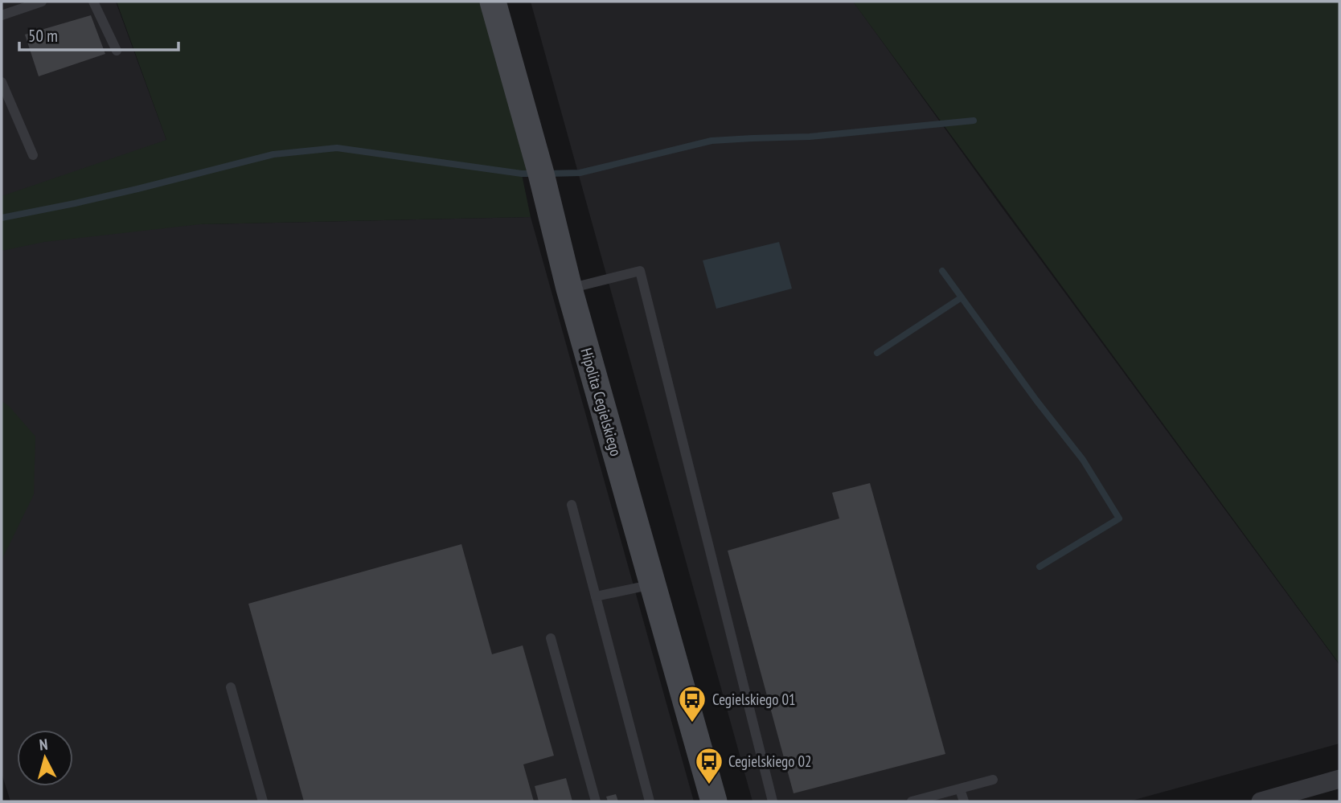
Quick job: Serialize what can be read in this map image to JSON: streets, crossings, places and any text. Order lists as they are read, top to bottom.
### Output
{
  "streets": {
    "street": ["Hipolita Cegielskiego"]
  },
  "places": {
    "bus stop": ["Cegielskiego 01", "Cegielskiego 02"]
  },
  "scale_bar": "50 m",
  "north": "top"
}
